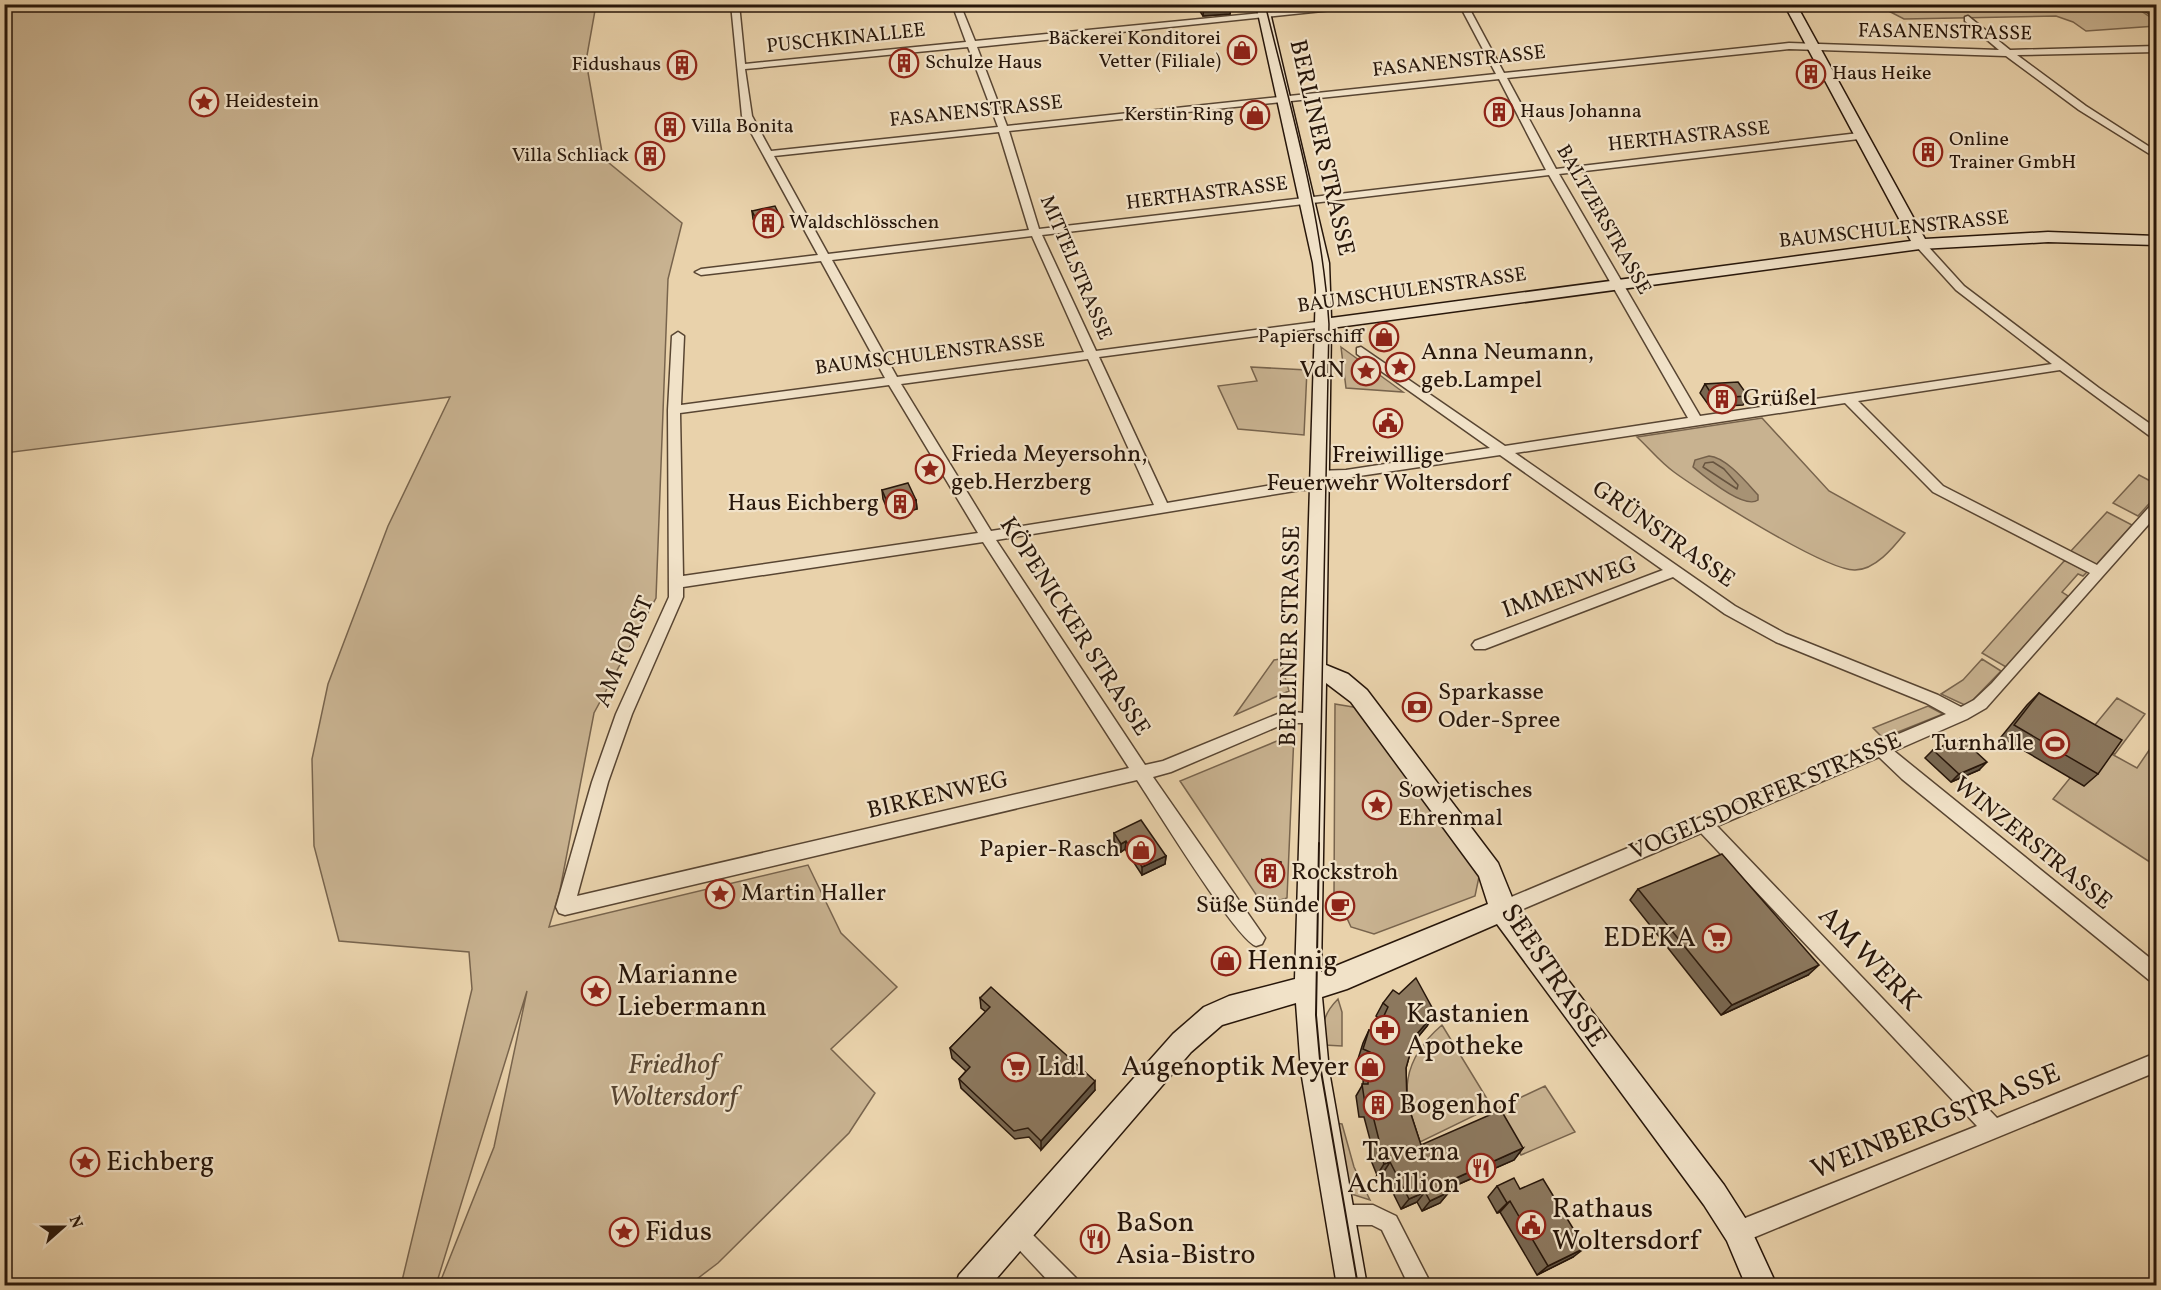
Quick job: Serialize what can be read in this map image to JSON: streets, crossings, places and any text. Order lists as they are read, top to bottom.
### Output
{
  "streets": {
    "street": [
      "FASANENSTRASSE",
      "PUSCHKINALLEE",
      "HERTHASTRASSE",
      "BERLINER STRASSE",
      "BALTZERSTRASSE",
      "BAUMSCHULENSTRASSE",
      "MITTELSTRASSE",
      "GRÜNSTRASSE",
      "IMMENWEG",
      "KÖPENICKER STRASSE",
      "AM FORST",
      "BIRKENWEG",
      "VOGELSDORFER STRASSE",
      "WINZERSTRASSE",
      "AM WERK",
      "SEESTRASSE",
      "WEINBERGSTRASSE"
    ]
  },
  "crossings": [
    ["FASANENSTRASSE", "BERLINER STRASSE"],
    ["FASANENSTRASSE", "BALTZERSTRASSE"],
    ["FASANENSTRASSE", "MITTELSTRASSE"],
    ["FASANENSTRASSE", "KÖPENICKER STRASSE"],
    ["PUSCHKINALLEE", "BERLINER STRASSE"],
    ["PUSCHKINALLEE", "MITTELSTRASSE"],
    ["PUSCHKINALLEE", "KÖPENICKER STRASSE"],
    ["HERTHASTRASSE", "BERLINER STRASSE"],
    ["HERTHASTRASSE", "BALTZERSTRASSE"],
    ["HERTHASTRASSE", "MITTELSTRASSE"],
    ["HERTHASTRASSE", "KÖPENICKER STRASSE"],
    ["BERLINER STRASSE", "BAUMSCHULENSTRASSE"],
    ["BERLINER STRASSE", "BIRKENWEG"],
    ["BERLINER STRASSE", "VOGELSDORFER STRASSE"],
    ["BERLINER STRASSE", "SEESTRASSE"],
    ["BALTZERSTRASSE", "BAUMSCHULENSTRASSE"],
    ["BAUMSCHULENSTRASSE", "MITTELSTRASSE"],
    ["BAUMSCHULENSTRASSE", "KÖPENICKER STRASSE"],
    ["BAUMSCHULENSTRASSE", "AM FORST"],
    ["GRÜNSTRASSE", "IMMENWEG"],
    ["GRÜNSTRASSE", "VOGELSDORFER STRASSE"],
    ["KÖPENICKER STRASSE", "BIRKENWEG"],
    ["AM FORST", "BIRKENWEG"],
    ["VOGELSDORFER STRASSE", "WINZERSTRASSE"],
    ["VOGELSDORFER STRASSE", "AM WERK"],
    ["VOGELSDORFER STRASSE", "SEESTRASSE"],
    ["AM WERK", "WEINBERGSTRASSE"],
    ["SEESTRASSE", "WEINBERGSTRASSE"]
  ],
  "parks": ["Friedhof Woltersdorf"],
  "places": {
    "shop": [
      "Bäckerei Konditorei Vetter (Filiale)",
      "Kerstin Ring",
      "Papierschiff",
      "Papier-Rasch",
      "Hennig",
      "Augenoptik Meyer"
    ],
    "building": [
      "Schulze Haus",
      "Fidushaus",
      "Haus Heike",
      "Haus Johanna",
      "Villa Bonita",
      "Online Trainer GmbH",
      "Villa Schliack",
      "Waldschlösschen",
      "Grüßel",
      "Haus Eichberg",
      "Rockstroh",
      "Bogenhof"
    ],
    "place": [
      "Heidestein",
      "Anna Neumann, geb.Lampel",
      "VdN",
      "Frieda Meyersohn, geb.Herzberg",
      "Sowjetisches Ehrenmal",
      "Martin Haller",
      "Marianne Liebermann",
      "Eichberg",
      "Fidus"
    ],
    "public building": ["Freiwillige Feuerwehr Woltersdorf", "Rathaus Woltersdorf"],
    "bank": ["Sparkasse Oder-Spree"],
    "sports": ["Turnhalle"],
    "cafe": ["Süße Sünde"],
    "supermarket": ["EDEKA", "Lidl"],
    "pharmacy": ["Kastanien Apotheke"],
    "restaurant": ["Taverna Achillion", "BaSon Asia-Bistro"]
  },
  "north": "right"
}
